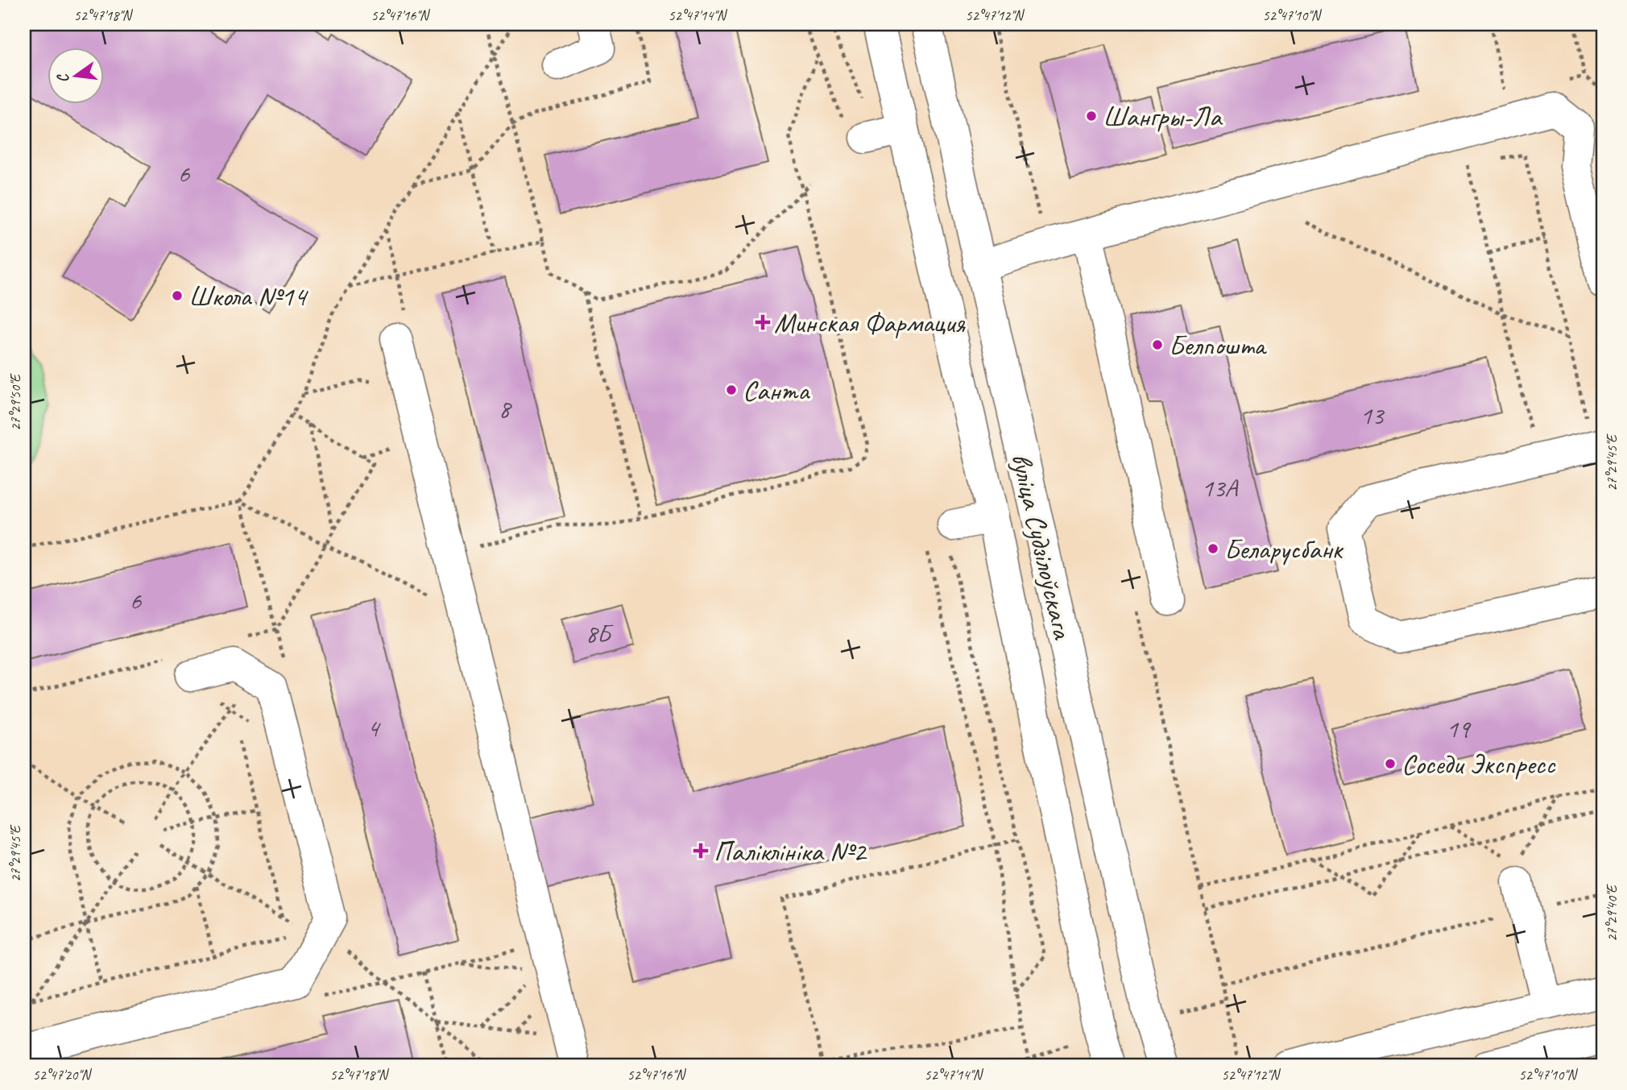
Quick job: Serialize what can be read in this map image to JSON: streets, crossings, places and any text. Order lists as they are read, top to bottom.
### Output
{
  "streets": {
    "main road": ["вуліца Судзілоўскага"]
  },
  "places": {
    "other": [
      "Шангры-Ла",
      "Школа №14",
      "Белпошта",
      "Санта",
      "Беларусбанк",
      "Соседи Экспресс"
    ],
    "health": ["Минская Фармация", "Паліклініка №2"]
  },
  "house_numbers": [
    "6",
    "8",
    "13",
    "13А",
    "6",
    "8Б",
    "4",
    "19"
  ],
  "north": "left",
  "coordinates": [
    "52°47'18\"N",
    "52°47'16\"N",
    "52°47'14\"N",
    "52°47'12\"N",
    "52°47'10\"N",
    "27°29'50\"E",
    "27°29'45\"E",
    "27°29'40\"E",
    "52°47'20\"N"
  ]
}
